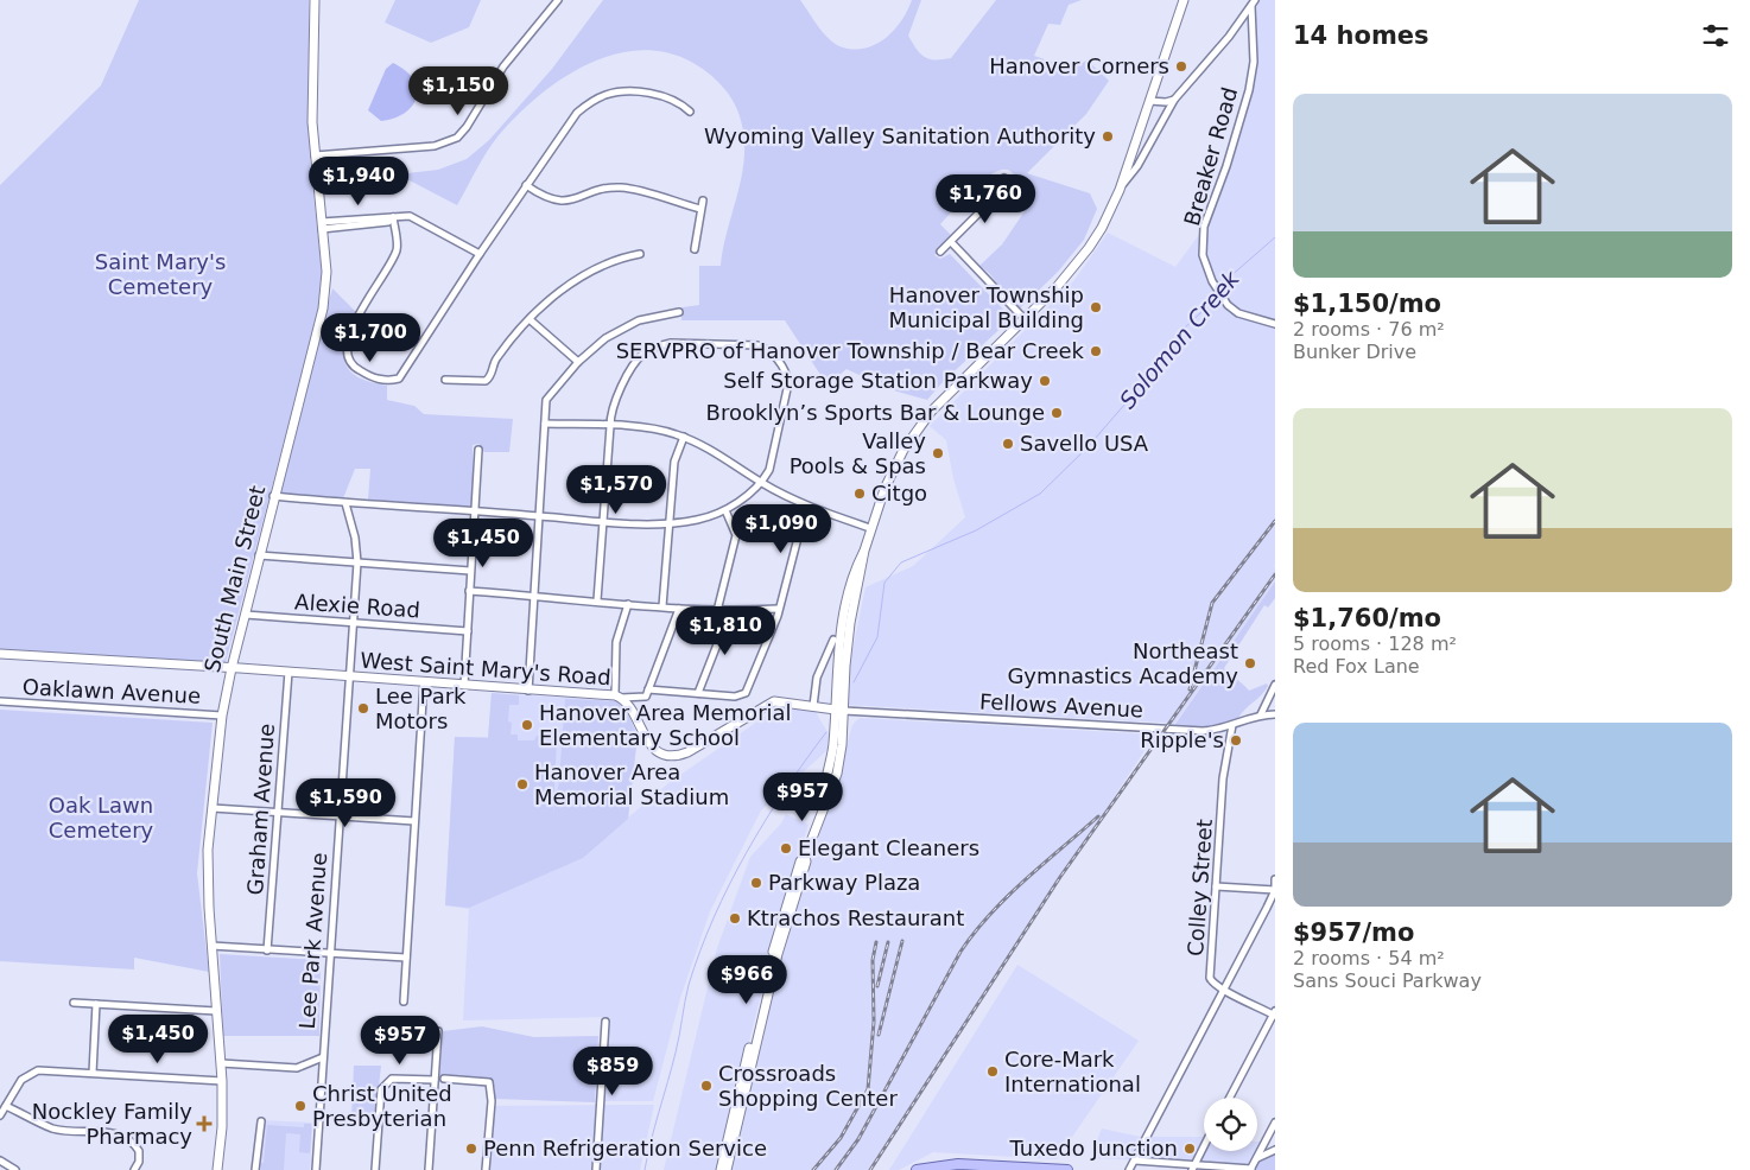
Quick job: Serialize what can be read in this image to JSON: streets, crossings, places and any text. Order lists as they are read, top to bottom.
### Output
{
  "streets": {
    "main road": ["South Main Street", "West Saint Mary's Road"],
    "street": [
      "Breaker Road",
      "Alexie Road",
      "Oaklawn Avenue",
      "Fellows Avenue",
      "Graham Avenue",
      "Colley Street",
      "Lee Park Avenue"
    ]
  },
  "crossings": [
    ["South Main Street", "Alexie Road"],
    ["South Main Street", "West Saint Mary's Road"],
    ["South Main Street", "Oaklawn Avenue"],
    ["Alexie Road", "Lee Park Avenue"],
    ["West Saint Mary's Road", "Fellows Avenue"],
    ["West Saint Mary's Road", "Graham Avenue"],
    ["West Saint Mary's Road", "Lee Park Avenue"],
    ["Fellows Avenue", "Colley Street"]
  ],
  "water": ["Solomon Creek"],
  "parks": ["Saint Mary's Cemetery", "Oak Lawn Cemetery"],
  "places": {
    "other": [
      "Hanover Corners",
      "Wyoming Valley Sanitation Authority",
      "Hanover Township Municipal Building",
      "SERVPRO of Hanover Township / Bear Creek",
      "Self Storage Station Parkway",
      "Brooklyn’s Sports Bar & Lounge",
      "Savello USA",
      "Valley Pools & Spas",
      "Citgo",
      "Northeast Gymnastics Academy",
      "Lee Park Motors",
      "Hanover Area Memorial Elementary School",
      "Ripple's",
      "Hanover Area Memorial Stadium",
      "Elegant Cleaners",
      "Parkway Plaza",
      "Ktrachos Restaurant",
      "Core-Mark International",
      "Crossroads Shopping Center",
      "Christ United Presbyterian",
      "Penn Refrigeration Service",
      "Tuxedo Junction"
    ],
    "health": ["Nockley Family Pharmacy"]
  },
  "page": {
    "heading": "14 homes",
    "price": [
      "$1,150",
      "$1,940",
      "$1,760",
      "$1,700",
      "$1,570",
      "$1,090",
      "$1,450",
      "$1,810",
      "$957",
      "$1,590",
      "$966",
      "$1,450",
      "$957",
      "$859"
    ],
    "list": [
      {
        "name": "$1,150/mo",
        "note": "2 rooms · 76 m² · Bunker Drive"
      },
      {
        "name": "$1,760/mo",
        "note": "5 rooms · 128 m² · Red Fox Lane"
      },
      {
        "name": "$957/mo",
        "note": "2 rooms · 54 m² · Sans Souci Parkway"
      }
    ]
  }
}
